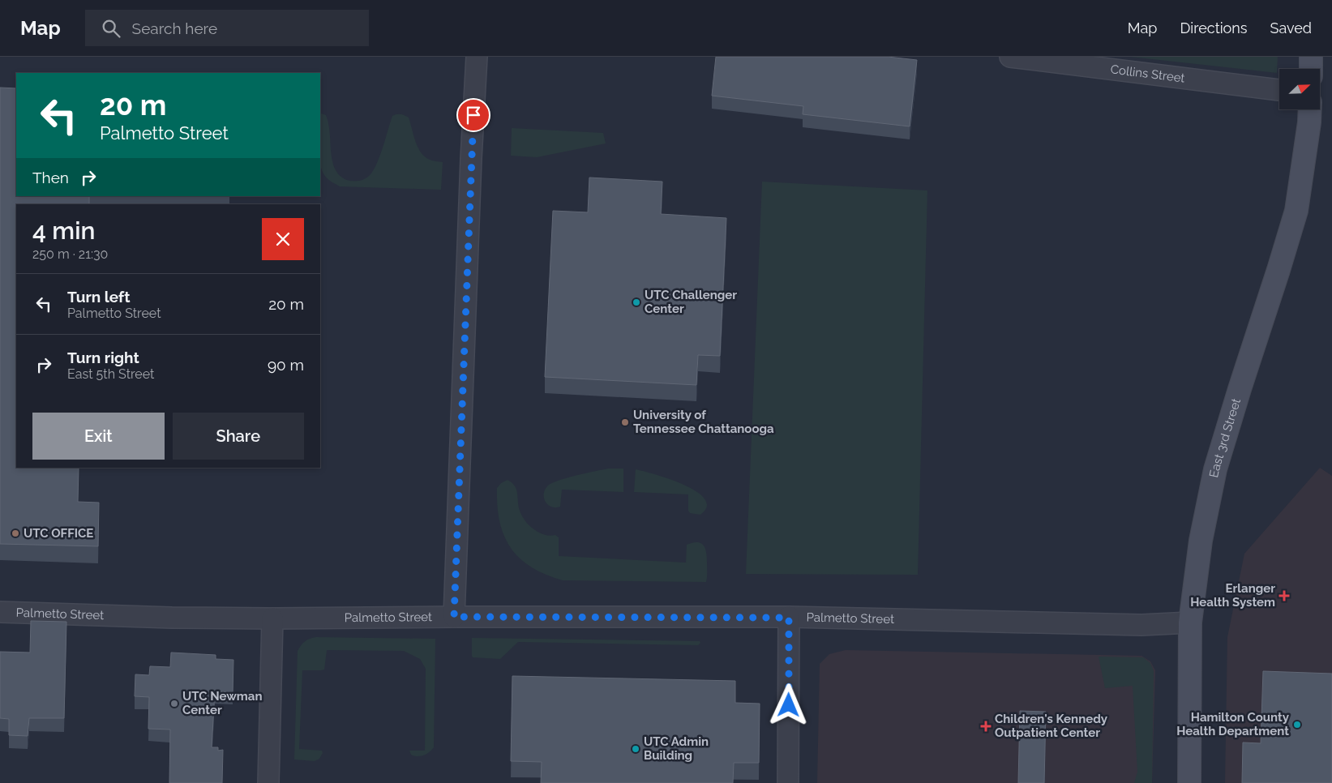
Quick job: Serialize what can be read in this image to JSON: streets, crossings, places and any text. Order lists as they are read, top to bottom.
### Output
{
  "streets": {
    "main road": ["East 3rd Street"],
    "street": ["Collins Street", "Palmetto Street"]
  },
  "crossings": [
    ["East 3rd Street", "Palmetto Street"]
  ],
  "places": {
    "other": [
      "UTC Challenger Center",
      "University of Tennessee Chattanooga",
      "UTC OFFICE",
      "UTC Newman Center",
      "Hamilton County Health Department",
      "UTC Admin Building"
    ],
    "health": ["Erlanger Health System", "Children's Kennedy Outpatient Center"]
  },
  "north": "top right",
  "page": {
    "header": "Map",
    "search": "Search here",
    "nav": ["Map", "Directions", "Saved"],
    "turn": ["20 m", "Palmetto Street"],
    "then": "Then",
    "heading": ["4 min", "250 m · 21:30"],
    "list": [
      {
        "name": "Turn left",
        "note": "Palmetto Street",
        "value": "20 m"
      },
      {
        "name": "Turn right",
        "note": "East 5th Street",
        "value": "90 m"
      }
    ],
    "buttons": ["Exit", "Share"]
  }
}
